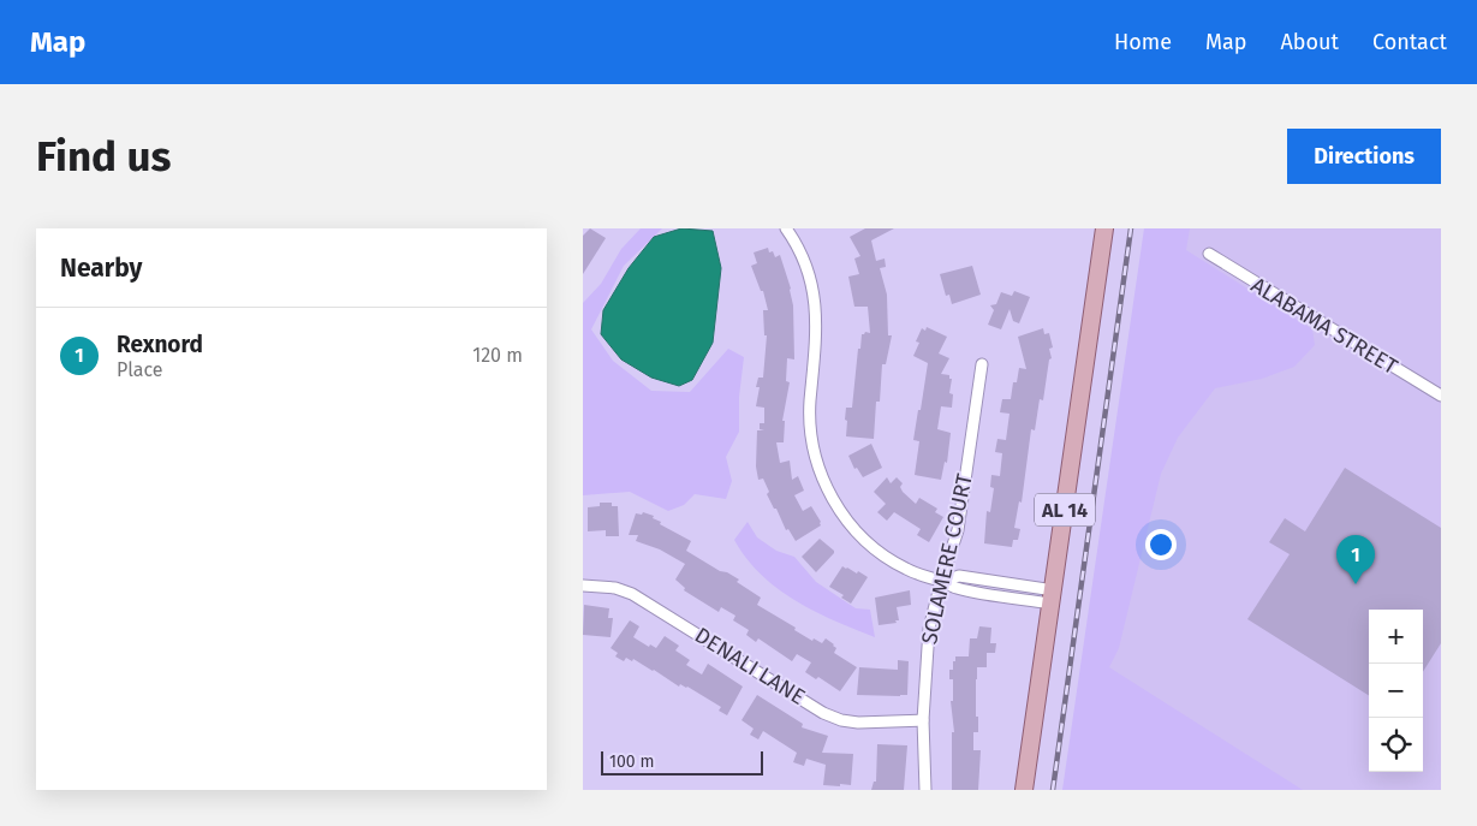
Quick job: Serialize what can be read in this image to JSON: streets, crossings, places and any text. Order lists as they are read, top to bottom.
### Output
{
  "streets": {
    "main road": ["AL 14"],
    "street": ["ALABAMA STREET", "SOLAMERE COURT", "DENALI LANE"]
  },
  "crossings": [
    ["SOLAMERE COURT", "DENALI LANE"]
  ],
  "scale_bar": "100 m",
  "page": {
    "header": "Map",
    "nav": [
      "Home",
      "Map",
      "About",
      "Contact"
    ],
    "buttons": "Directions",
    "title": "Find us",
    "heading": "Nearby",
    "list": [
      {
        "mark": "1",
        "name": "Rexnord",
        "note": "Place",
        "value": "120 m"
      }
    ],
    "pins": "1",
    "map_buttons": ["+", "−"],
    "scale": "100 m"
  }
}
